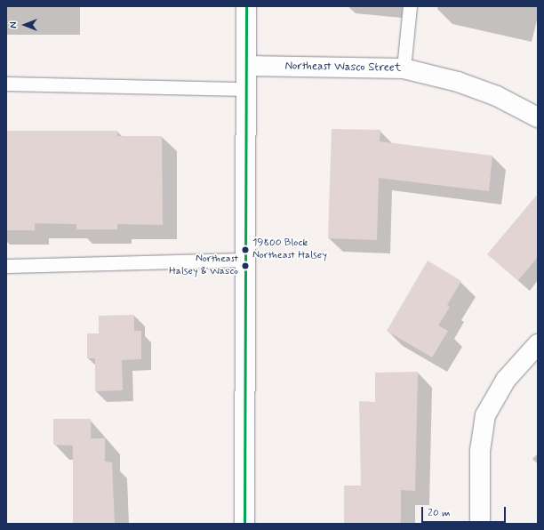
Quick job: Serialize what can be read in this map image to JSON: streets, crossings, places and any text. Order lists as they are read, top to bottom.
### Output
{
  "streets": {
    "street": ["Northeast Wasco Street"]
  },
  "places": ["19800 Block Northeast Halsey", "Northeast Halsey & Wasco"],
  "scale_bar": "20 m",
  "north": "left"
}
